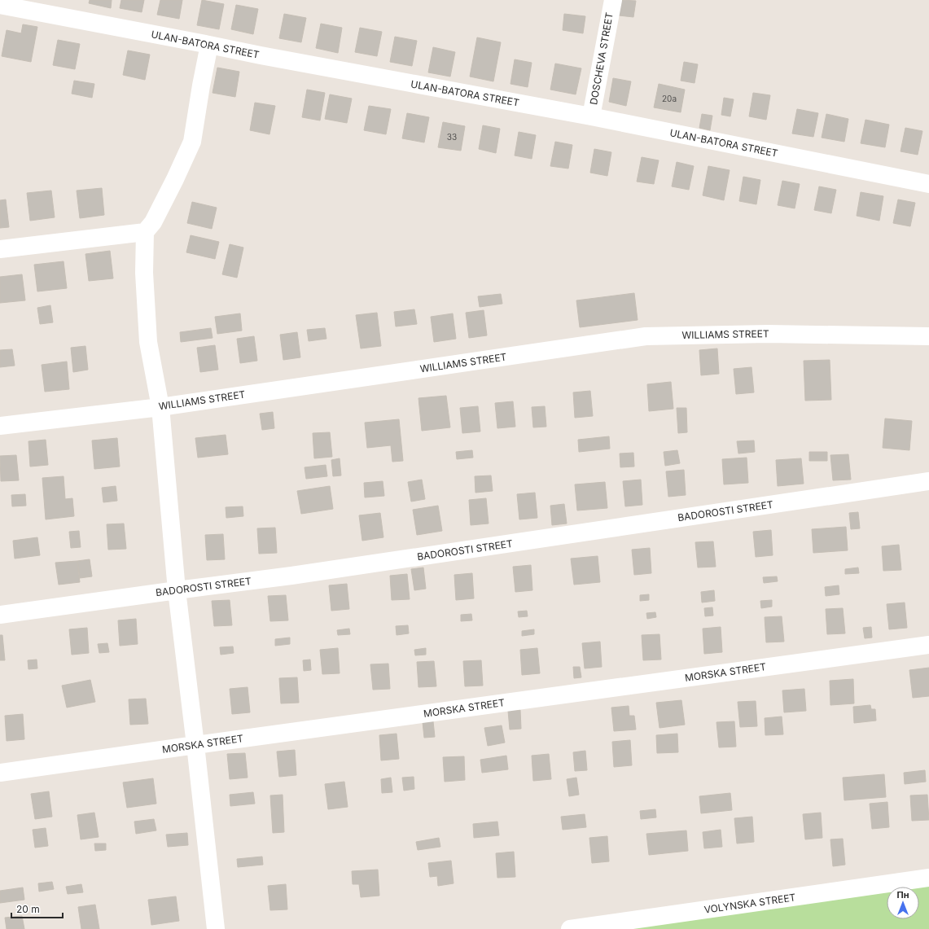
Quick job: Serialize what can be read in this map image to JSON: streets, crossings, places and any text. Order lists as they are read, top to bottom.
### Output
{
  "streets": {
    "street": [
      "ULAN-BATORA STREET",
      "DOSCHEVA STREET",
      "WILLIAMS STREET",
      "BADOROSTI STREET",
      "MORSKA STREET",
      "VOLYNSKA STREET"
    ]
  },
  "crossings": [
    ["ULAN-BATORA STREET", "DOSCHEVA STREET"]
  ],
  "house_numbers": ["20а", "33"],
  "scale_bar": "20 m",
  "north": "top"
}
